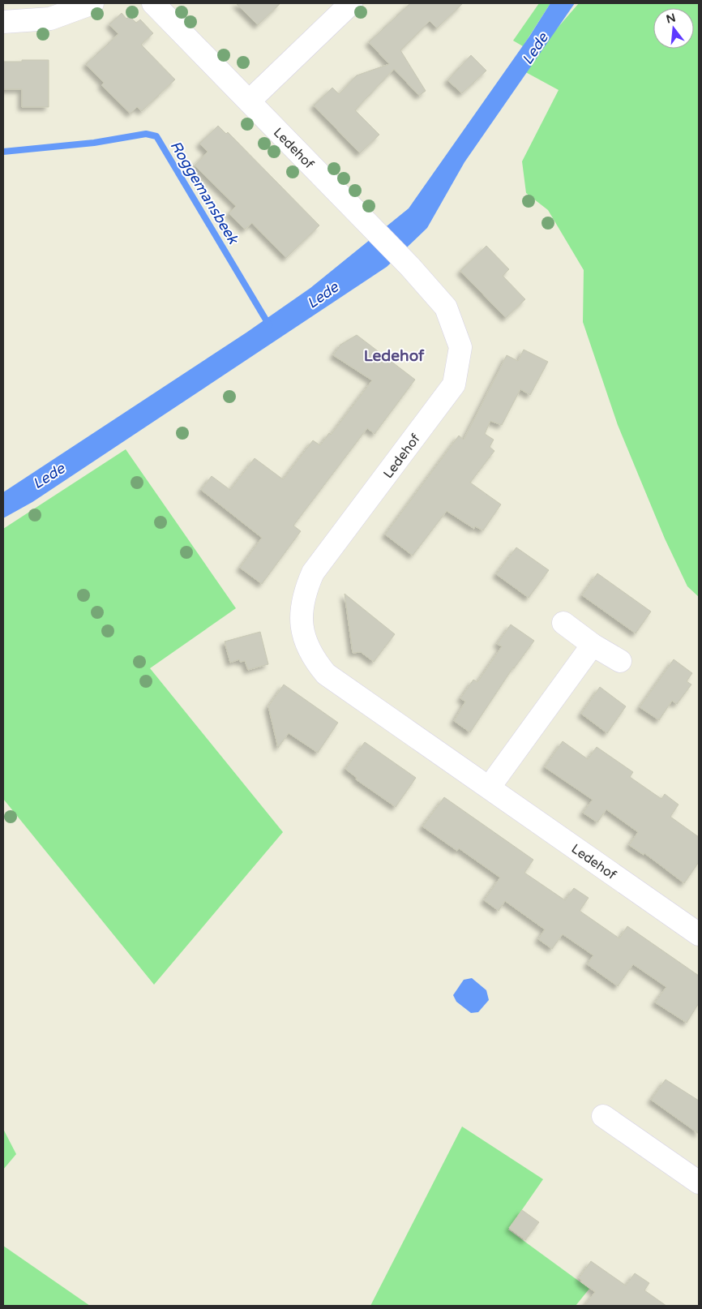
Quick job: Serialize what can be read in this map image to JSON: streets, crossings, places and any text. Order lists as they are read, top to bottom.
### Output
{
  "streets": {
    "street": ["Ledehof"]
  },
  "districts": ["Ledehof"],
  "water": ["Lede", "Roggemansbeek"],
  "north": "top"
}
